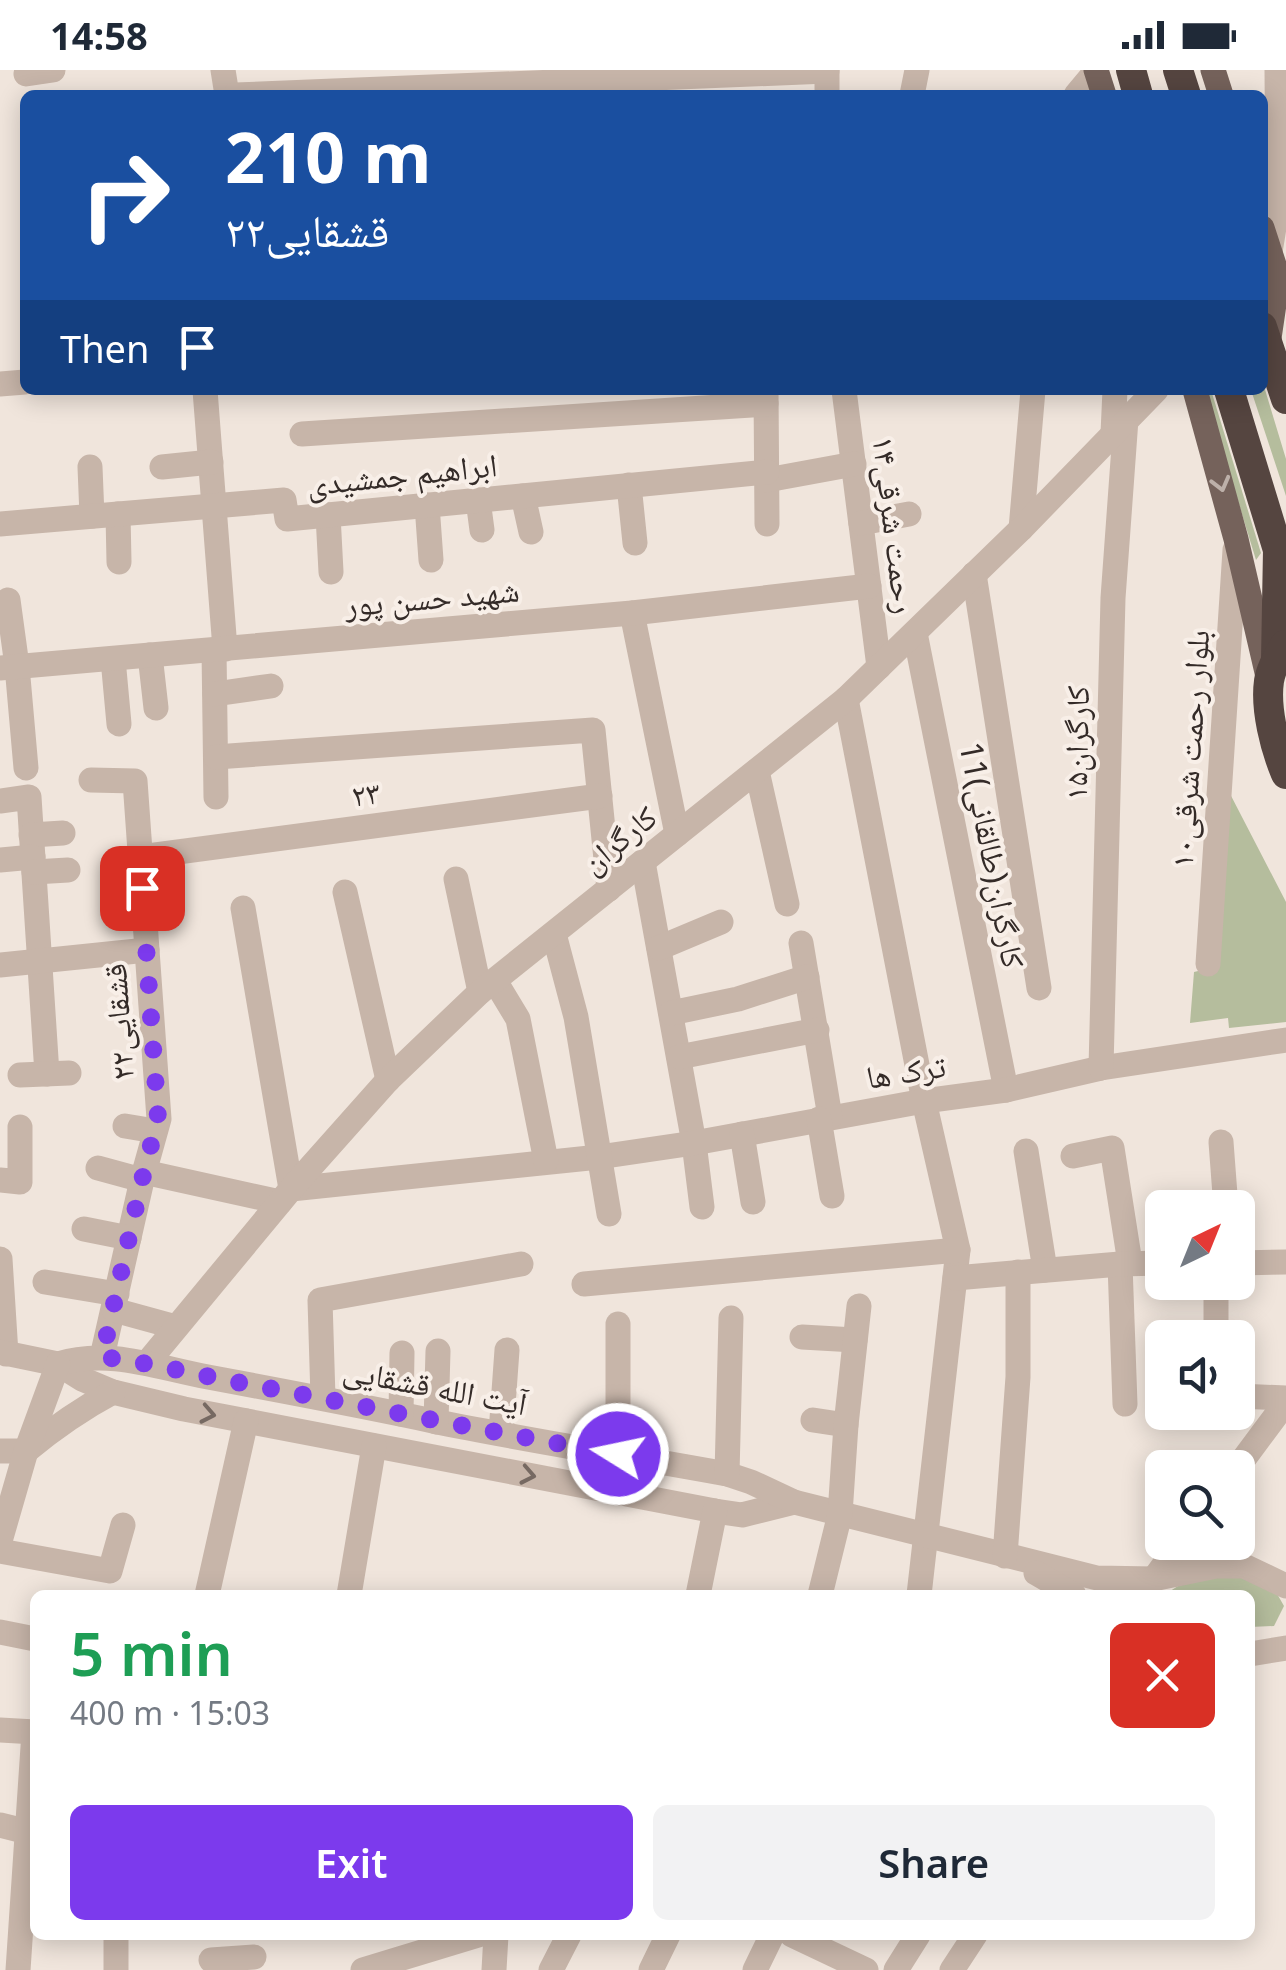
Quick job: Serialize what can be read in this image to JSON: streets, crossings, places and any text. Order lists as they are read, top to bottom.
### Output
{
  "streets": {
    "street": [
      "ابراهیم جمشیدی",
      "۱۴رحمت شرقی",
      "شهید حسن پور",
      "۱۵کارگران",
      "۱۰بلوار رحمت شرقی",
      "۲۳",
      "کارگران",
      "11کارگران(طالقانی)",
      "۲۲قشقایی",
      "ترک ها",
      "آیت الله قشقایی"
    ]
  },
  "crossings": [
    ["ابراهیم جمشیدی", "۱۴رحمت شرقی"],
    ["۱۴رحمت شرقی", "شهید حسن پور"],
    ["۱۴رحمت شرقی", "کارگران"],
    ["۱۵کارگران", "کارگران"],
    ["۱۵کارگران", "ترک ها"],
    ["۲۳", "۲۲قشقایی"],
    ["کارگران", "11کارگران(طالقانی)"],
    ["کارگران", "ترک ها"],
    ["کارگران", "آیت الله قشقایی"],
    ["11کارگران(طالقانی)", "ترک ها"],
    ["۲۲قشقایی", "ترک ها"],
    ["۲۲قشقایی", "آیت الله قشقایی"]
  ],
  "north": "top right",
  "page": {
    "status": "14:58",
    "turn": ["210 m", "۲۲قشقایی"],
    "then": "Then",
    "heading": ["5 min", "400 m · 15:03"],
    "buttons": ["Exit", "Share"]
  }
}
